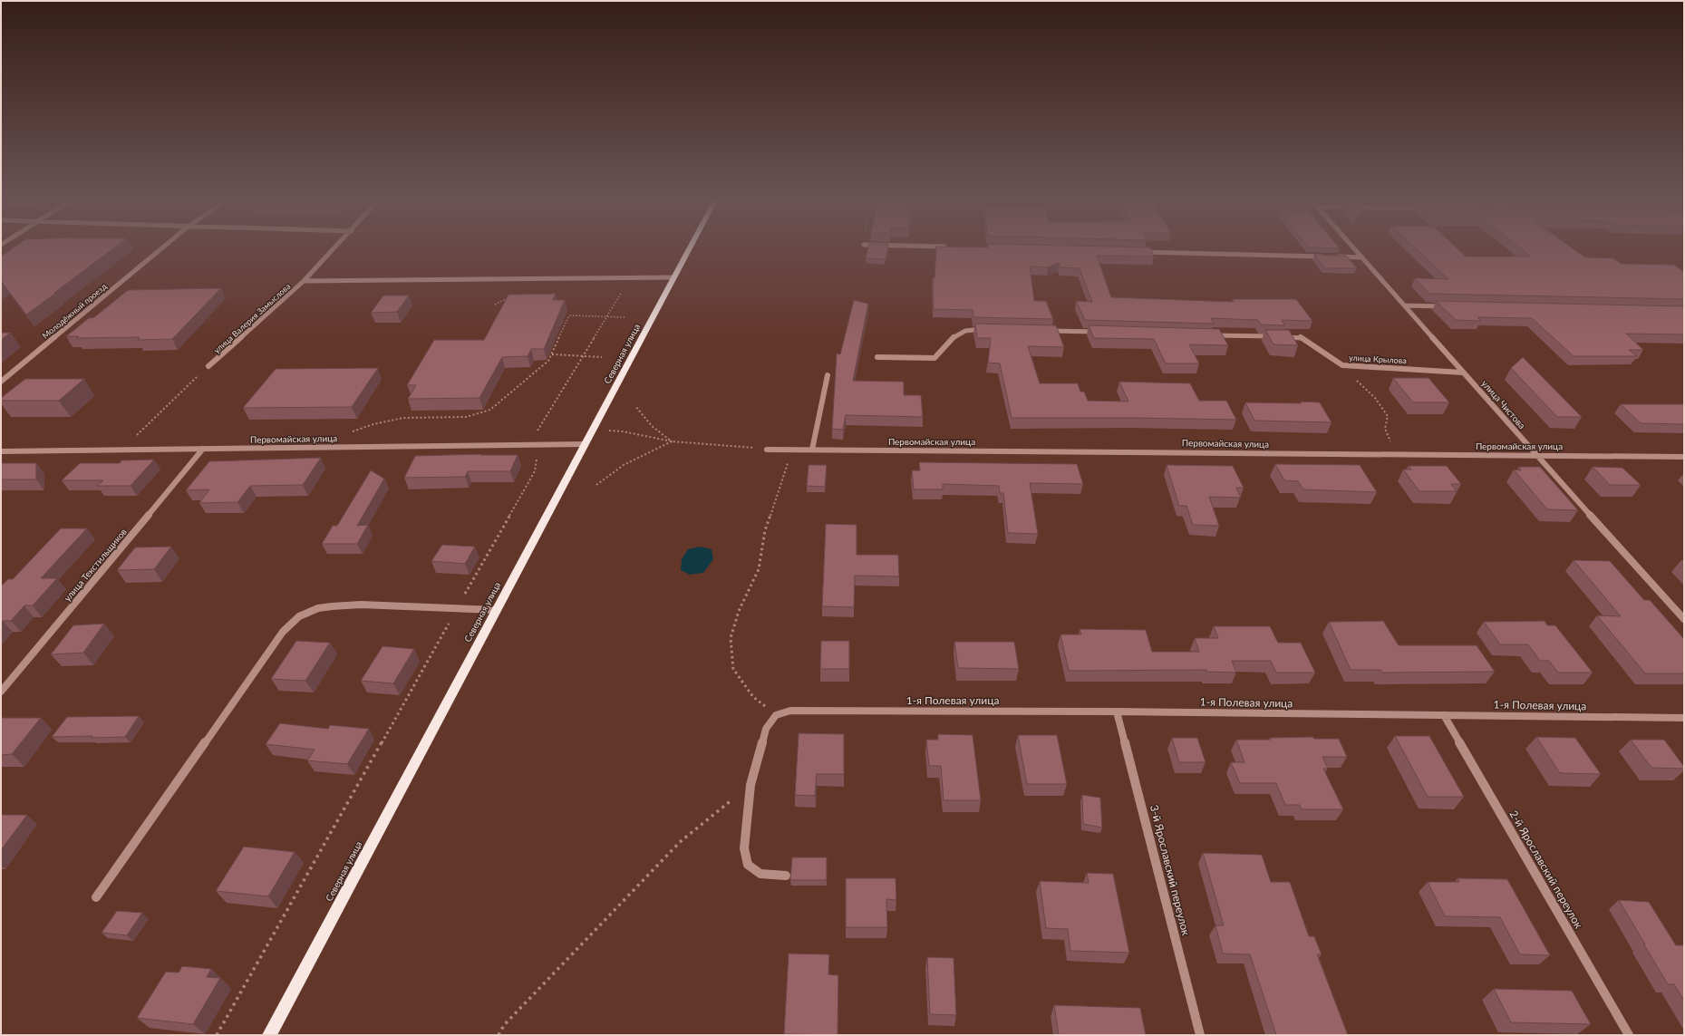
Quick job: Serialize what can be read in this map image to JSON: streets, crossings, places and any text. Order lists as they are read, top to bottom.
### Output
{
  "streets": {
    "main road": ["Северная улица"],
    "street": [
      "Молодёжный проезд",
      "улица Валерия Замыслова",
      "улица Крылова",
      "улица Чистова",
      "Первомайская улица",
      "улица Текстильщиков",
      "1-я Полевая улица",
      "2-й Ярославский переулок",
      "3-й Ярославский переулок"
    ]
  },
  "crossings": [
    ["Северная улица", "Первомайская улица"],
    ["улица Крылова", "улица Чистова"],
    ["улица Чистова", "Первомайская улица"],
    ["Первомайская улица", "улица Текстильщиков"],
    ["1-я Полевая улица", "2-й Ярославский переулок"],
    ["1-я Полевая улица", "3-й Ярославский переулок"]
  ]
}
